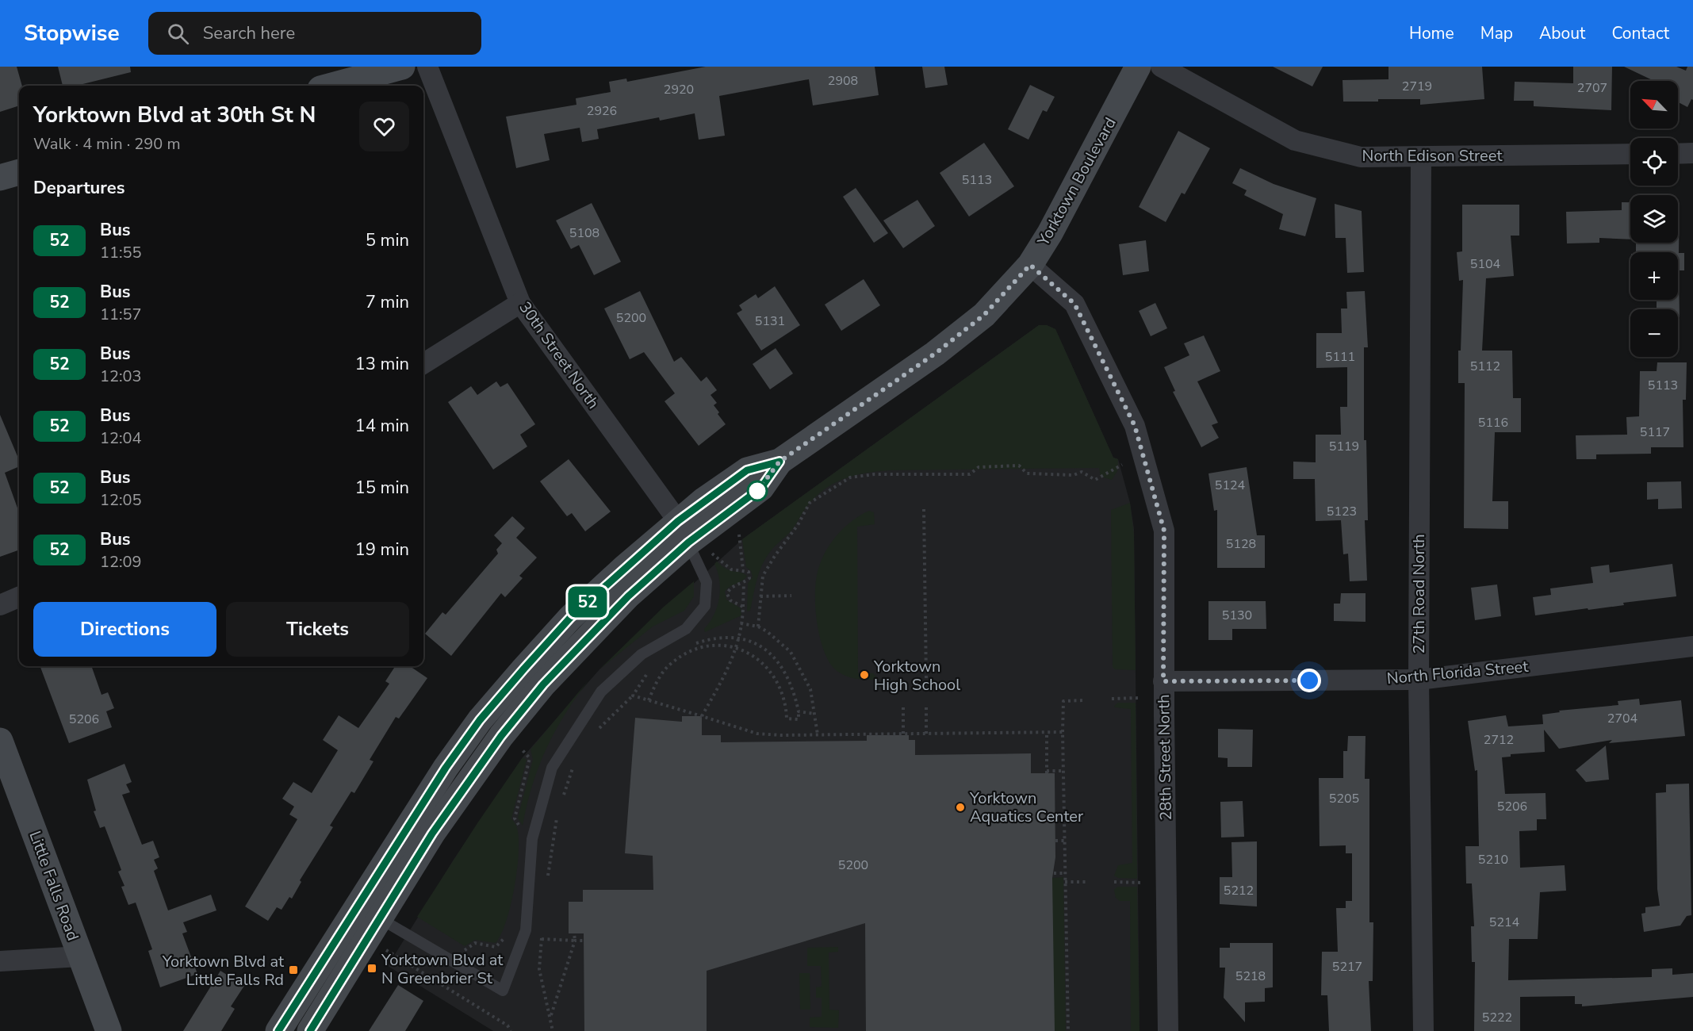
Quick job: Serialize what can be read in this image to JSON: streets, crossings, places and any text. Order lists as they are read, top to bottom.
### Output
{
  "streets": {
    "street": [
      "North Edison Street",
      "Yorktown Boulevard",
      "30th Street North",
      "27th Road North",
      "North Florida Street",
      "28th Street North",
      "Little Falls Road"
    ]
  },
  "crossings": [
    ["North Edison Street", "27th Road North"],
    ["Yorktown Boulevard", "30th Street North"],
    ["Yorktown Boulevard", "28th Street North"],
    ["27th Road North", "North Florida Street"],
    ["North Florida Street", "28th Street North"]
  ],
  "places": {
    "other": ["Yorktown High School", "Yorktown Aquatics Center"],
    "transit": ["Yorktown Blvd at N Greenbrier St", "Yorktown Blvd at Little Falls Rd"]
  },
  "lines": ["bus line 52"],
  "house_numbers": [
    "2908",
    "2719",
    "2707",
    "2920",
    "2926",
    "5113",
    "5108",
    "5104",
    "5200",
    "5131",
    "5111",
    "5112",
    "5113",
    "5116",
    "5117",
    "5119",
    "5124",
    "5123",
    "5128",
    "5130",
    "2704",
    "5206",
    "2712",
    "5205",
    "5206",
    "5210",
    "5200",
    "5212",
    "5214",
    "5217",
    "5218",
    "5222"
  ],
  "north": "top left",
  "page": {
    "header": "Stopwise",
    "search": "Search here",
    "nav": [
      "Home",
      "Map",
      "About",
      "Contact"
    ],
    "on_map": "52",
    "map_buttons": ["+", "−"],
    "heading": [
      ["Yorktown Blvd at 30th St N", "Walk · 4 min · 290 m"],
      "Departures"
    ],
    "list": [
      {
        "mark": "52",
        "name": "Bus",
        "note": "11:55",
        "value": "5 min"
      },
      {
        "mark": "52",
        "name": "Bus",
        "note": "11:57",
        "value": "7 min"
      },
      {
        "mark": "52",
        "name": "Bus",
        "note": "12:03",
        "value": "13 min"
      },
      {
        "mark": "52",
        "name": "Bus",
        "note": "12:04",
        "value": "14 min"
      },
      {
        "mark": "52",
        "name": "Bus",
        "note": "12:05",
        "value": "15 min"
      },
      {
        "mark": "52",
        "name": "Bus",
        "note": "12:09",
        "value": "19 min"
      }
    ],
    "buttons": ["Directions", "Tickets"]
  }
}
